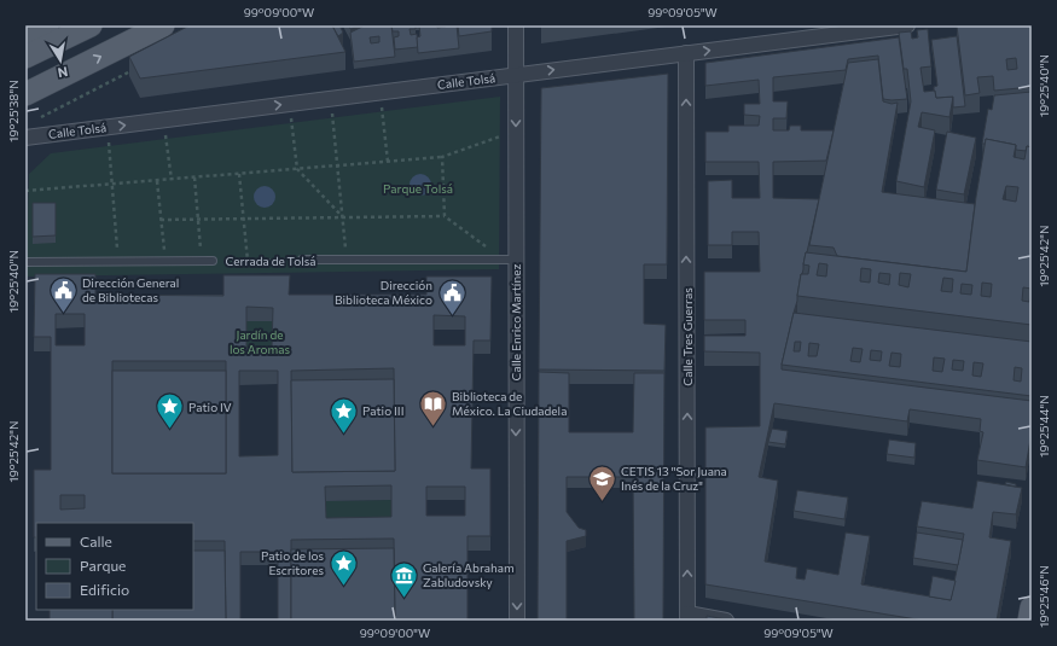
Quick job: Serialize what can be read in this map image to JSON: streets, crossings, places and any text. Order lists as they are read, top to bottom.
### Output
{
  "streets": {
    "street": ["Calle Tolsá", "Calle Enrico Martínez", "Calle Tres Guerras"],
    "lane": ["Cerrada de Tolsá"]
  },
  "crossings": [
    ["Calle Tolsá", "Calle Enrico Martínez"],
    ["Calle Tolsá", "Calle Tres Guerras"],
    ["Cerrada de Tolsá", "Calle Enrico Martínez"]
  ],
  "one_way": ["Calle Tolsá", "Calle Enrico Martínez", "Calle Tres Guerras"],
  "parks": ["Parque Tolsá", "Jardín de los Aromas"],
  "places": {
    "public building": ["Dirección General de Bibliotecas", "Dirección Biblioteca México"],
    "library": ["Biblioteca de México. La Ciudadela"],
    "place": ["Patio IV", "Patio III", "Patio de los Escritores"],
    "school or university": ["CETIS 13 \"Sor Juana Inés de la Cruz\""],
    "museum": ["Galería Abraham Zabludovsky"]
  },
  "legend": ["Calle", "Parque", "Edificio"],
  "north": "bottom",
  "coordinates": [
    "99°09'00\"W",
    "99°09'05\"W",
    "19°25'40\"N",
    "19°25'38\"N",
    "19°25'42\"N",
    "19°25'44\"N",
    "19°25'46\"N"
  ]
}
